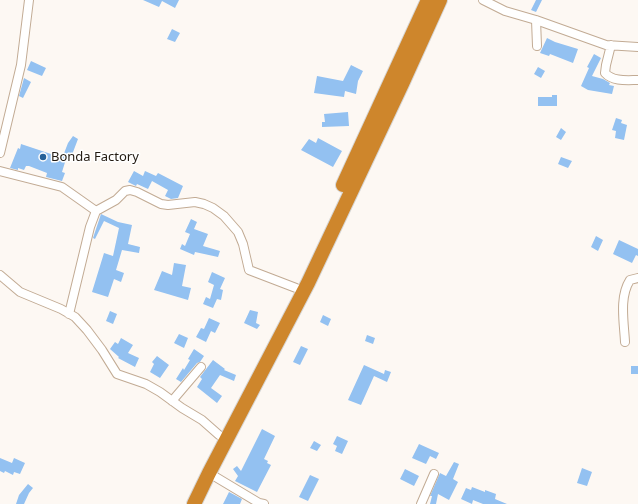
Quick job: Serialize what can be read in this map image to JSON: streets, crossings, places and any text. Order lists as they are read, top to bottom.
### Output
{
  "places": ["Bonda Factory"]
}
